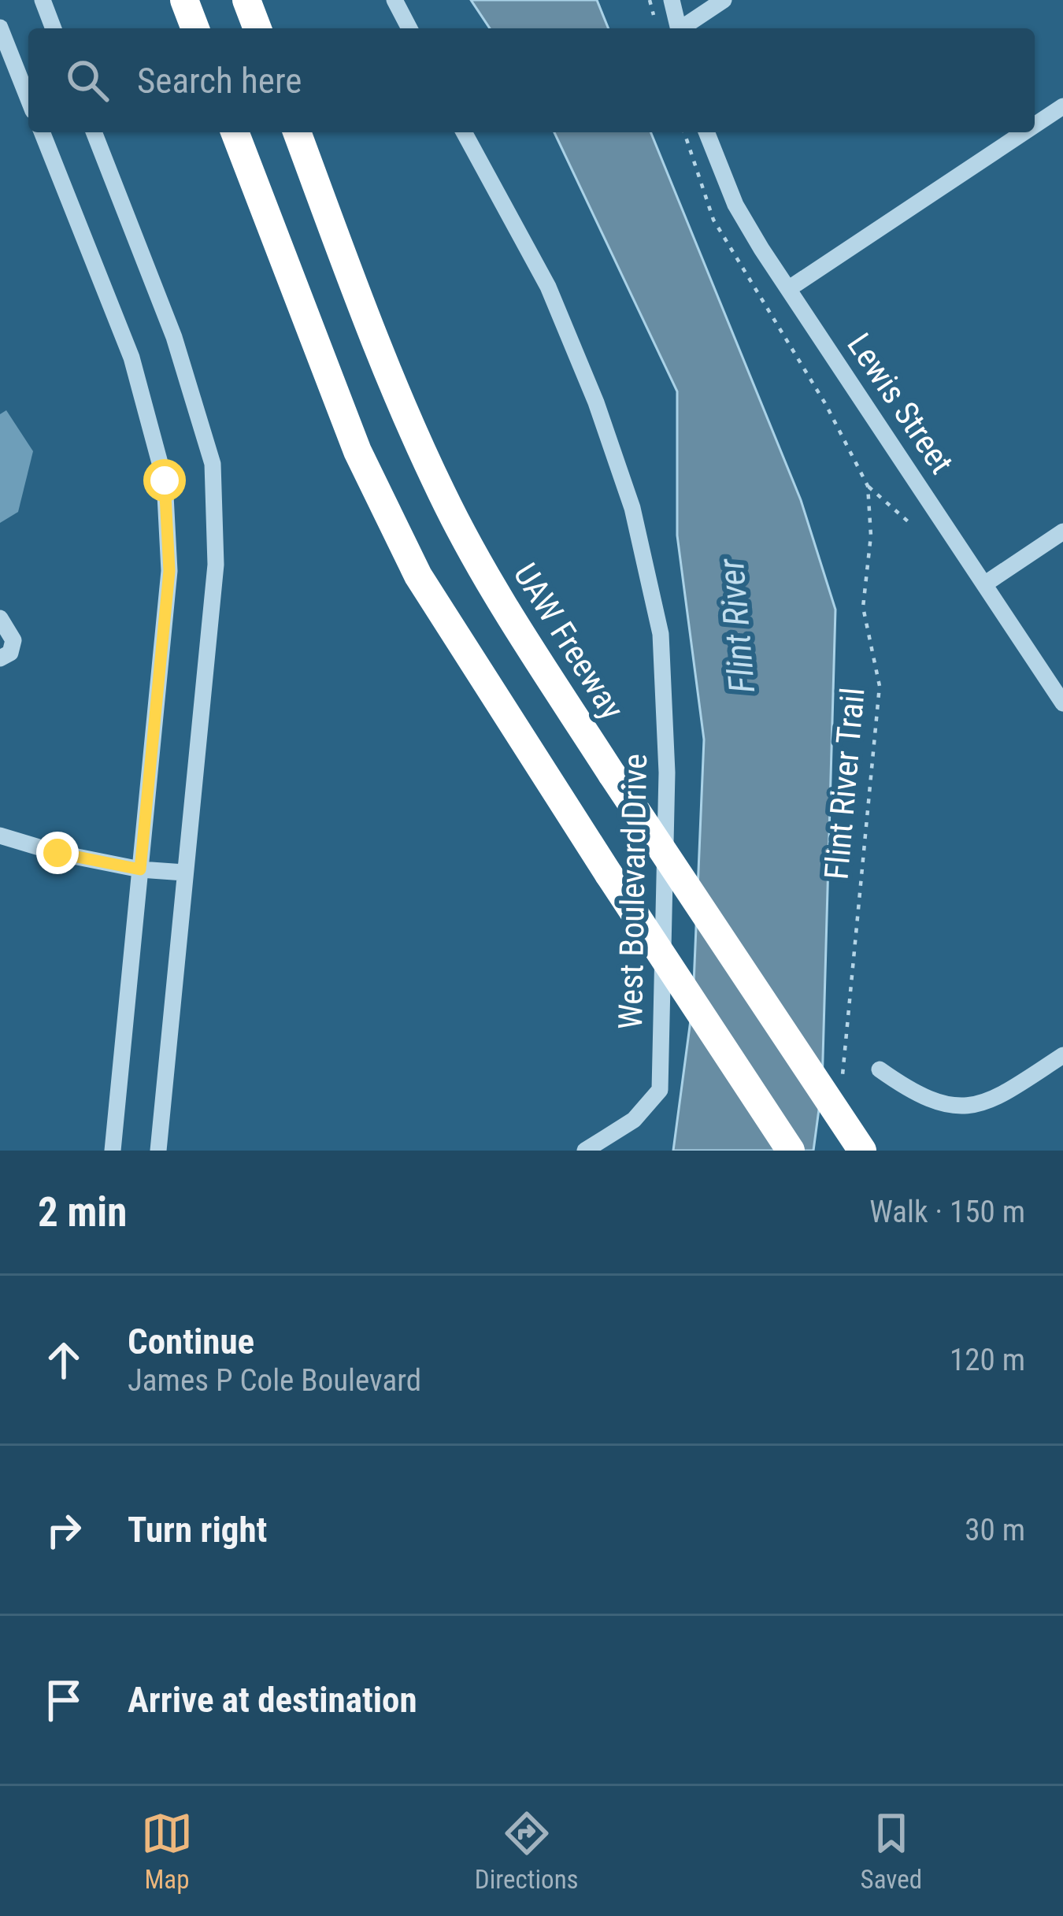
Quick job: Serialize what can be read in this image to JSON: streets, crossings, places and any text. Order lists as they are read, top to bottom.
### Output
{
  "streets": {
    "highway": ["UAW Freeway"],
    "street": ["Lewis Street", "West Boulevard Drive"],
    "path": ["Flint River Trail"]
  },
  "water": ["Flint River"],
  "page": {
    "search": "Search here",
    "heading": ["2 min", "Walk · 150 m"],
    "list": [
      ["Continue", "James P Cole Boulevard", "120 m"],
      ["Turn right", "30 m"],
      "Arrive at destination"
    ],
    "nav": ["Map", "Directions", "Saved"]
  }
}
